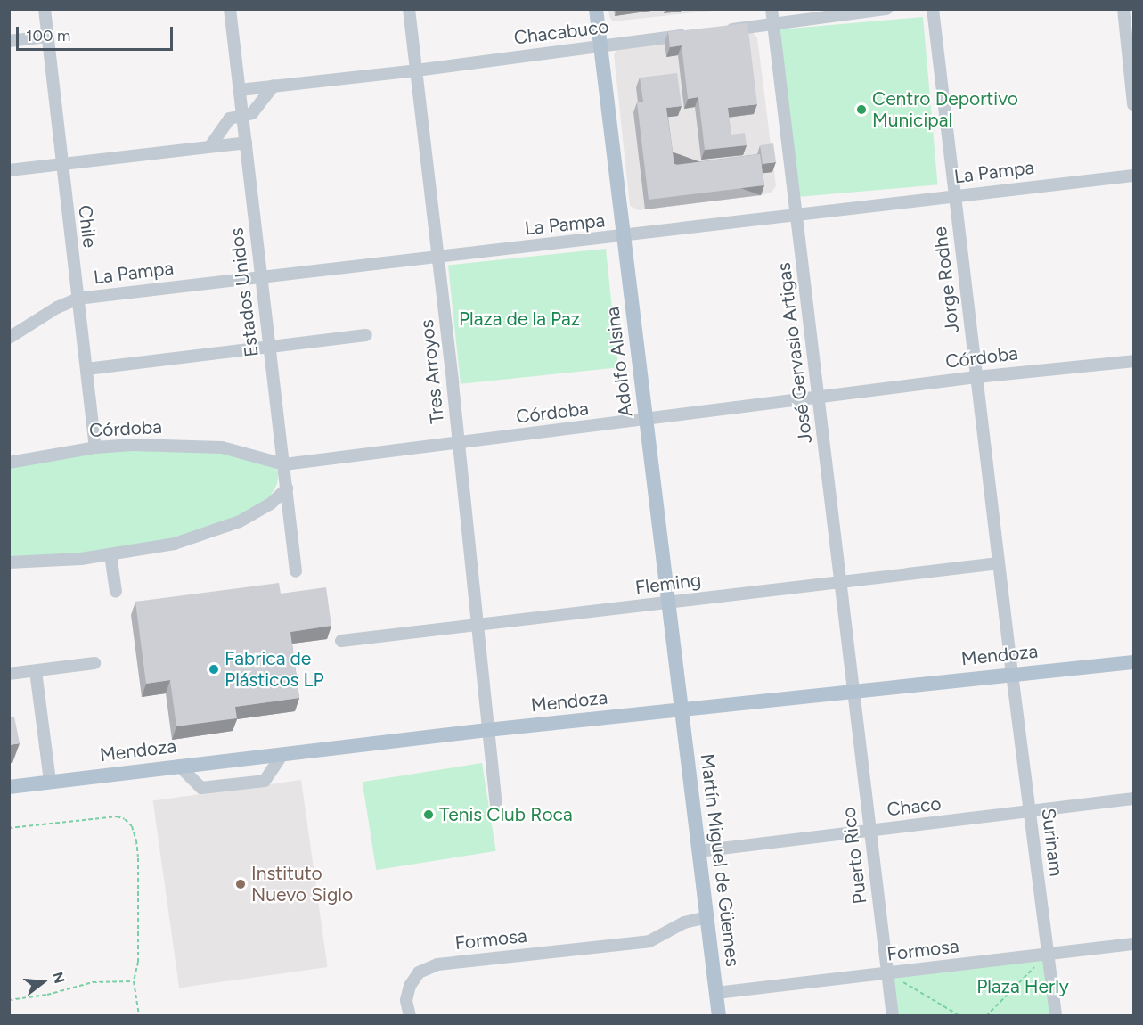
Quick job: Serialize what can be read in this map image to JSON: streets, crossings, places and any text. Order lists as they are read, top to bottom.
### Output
{
  "streets": {
    "main road": ["Adolfo Alsina", "Mendoza", "Martín Miguel de Güemes"],
    "street": [
      "Chacabuco",
      "La Pampa",
      "Chile",
      "Jorge Rodhe",
      "Estados Unidos",
      "José Gervasio Artigas",
      "Córdoba",
      "Tres Arroyos",
      "Fleming",
      "Chaco",
      "Surinam",
      "Puerto Rico",
      "Formosa"
    ]
  },
  "crossings": [
    ["Chacabuco", "Estados Unidos"],
    ["Chacabuco", "Adolfo Alsina"],
    ["Chacabuco", "Tres Arroyos"],
    ["La Pampa", "Chile"],
    ["La Pampa", "Jorge Rodhe"],
    ["La Pampa", "Estados Unidos"],
    ["La Pampa", "José Gervasio Artigas"],
    ["La Pampa", "Adolfo Alsina"],
    ["La Pampa", "Tres Arroyos"],
    ["Chile", "Córdoba"],
    ["Jorge Rodhe", "Córdoba"],
    ["Jorge Rodhe", "Fleming"],
    ["Jorge Rodhe", "Mendoza"],
    ["Jorge Rodhe", "Surinam"],
    ["Estados Unidos", "Córdoba"],
    ["José Gervasio Artigas", "Córdoba"],
    ["José Gervasio Artigas", "Fleming"],
    ["José Gervasio Artigas", "Mendoza"],
    ["José Gervasio Artigas", "Puerto Rico"],
    ["Córdoba", "Adolfo Alsina"],
    ["Córdoba", "Tres Arroyos"],
    ["Adolfo Alsina", "Fleming"],
    ["Adolfo Alsina", "Mendoza"],
    ["Adolfo Alsina", "Martín Miguel de Güemes"],
    ["Tres Arroyos", "Fleming"],
    ["Tres Arroyos", "Mendoza"],
    ["Mendoza", "Surinam"],
    ["Mendoza", "Puerto Rico"],
    ["Mendoza", "Martín Miguel de Güemes"],
    ["Chaco", "Surinam"],
    ["Chaco", "Puerto Rico"],
    ["Chaco", "Martín Miguel de Güemes"],
    ["Surinam", "Formosa"],
    ["Puerto Rico", "Formosa"],
    ["Martín Miguel de Güemes", "Formosa"]
  ],
  "parks": ["Plaza de la Paz", "Plaza Herly"],
  "places": [
    "Centro Deportivo Municipal",
    "Fabrica de Plásticos LP",
    "Tenis Club Roca",
    "Instituto Nuevo Siglo"
  ],
  "scale_bar": "100 m",
  "north": "right"
}
